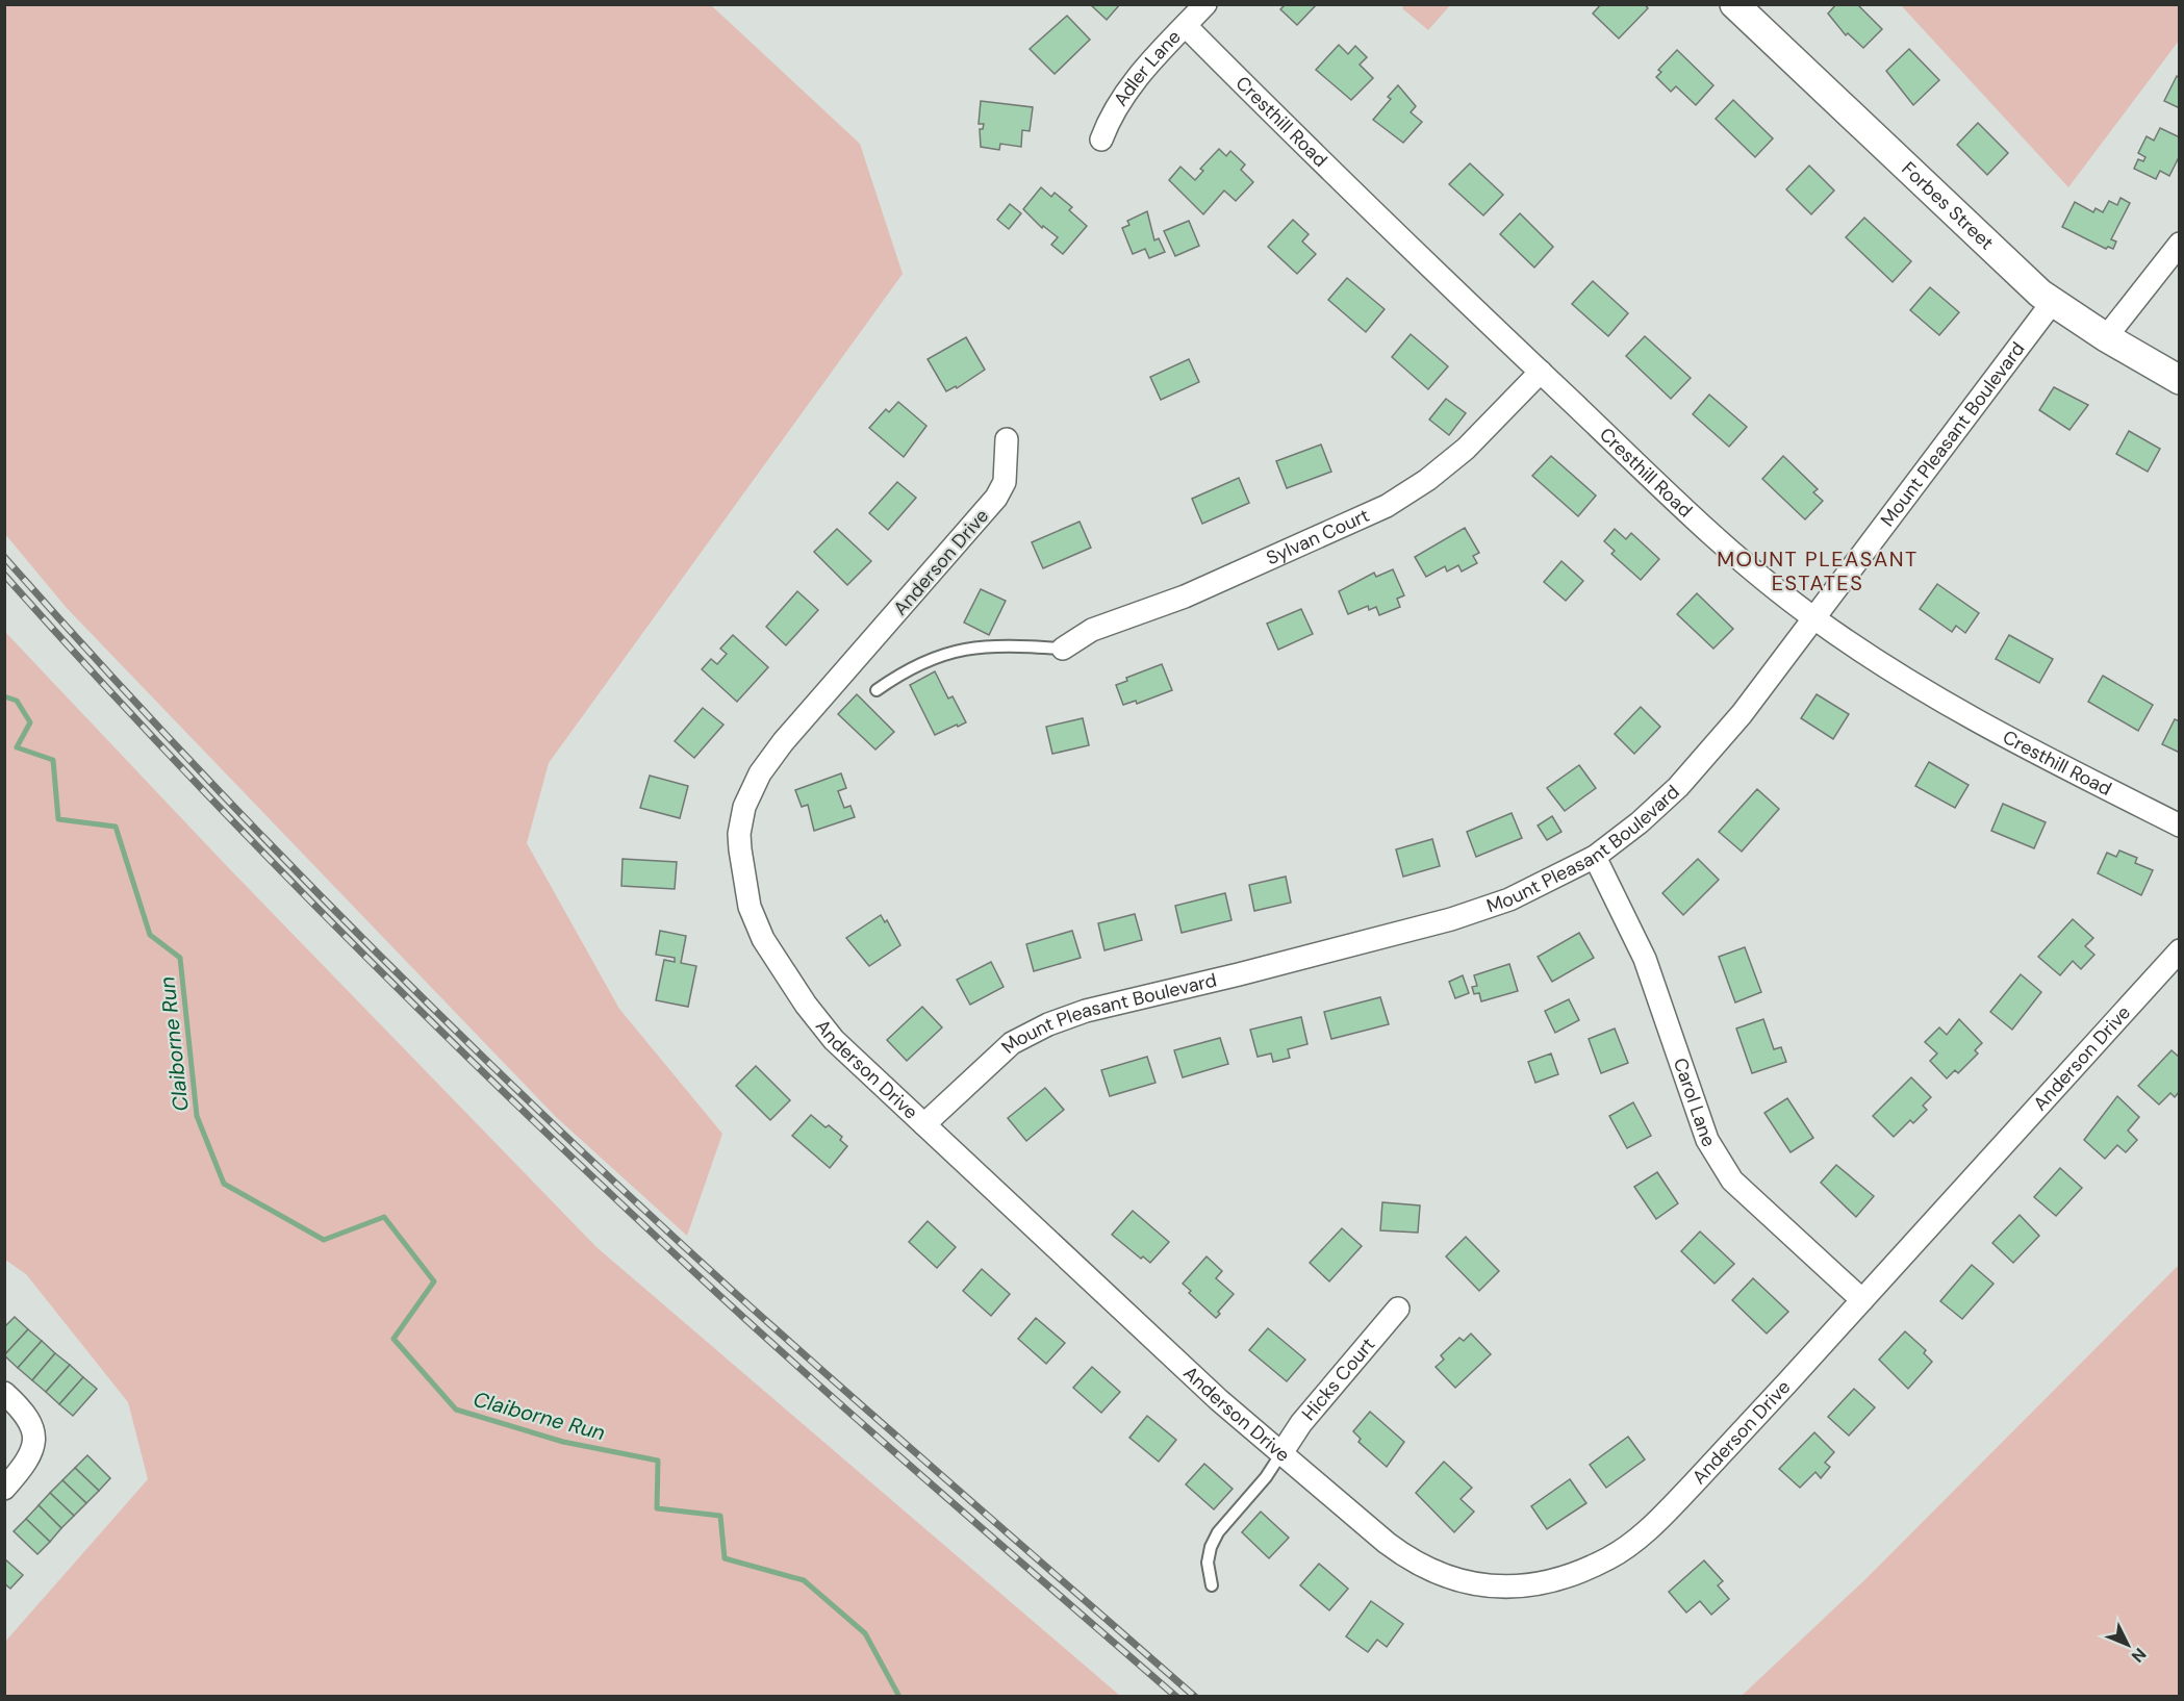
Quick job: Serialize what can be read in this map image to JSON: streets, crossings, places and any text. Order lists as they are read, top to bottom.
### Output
{
  "streets": {
    "street": [
      "Adler Lane",
      "Cresthill Road",
      "Forbes Street",
      "Mount Pleasant Boulevard",
      "Sylvan Court",
      "Anderson Drive",
      "Carol Lane",
      "Hicks Court"
    ]
  },
  "crossings": [
    ["Adler Lane", "Cresthill Road"],
    ["Cresthill Road", "Mount Pleasant Boulevard"],
    ["Cresthill Road", "Sylvan Court"],
    ["Forbes Street", "Mount Pleasant Boulevard"],
    ["Mount Pleasant Boulevard", "Anderson Drive"],
    ["Mount Pleasant Boulevard", "Carol Lane"],
    ["Anderson Drive", "Carol Lane"],
    ["Anderson Drive", "Hicks Court"]
  ],
  "districts": ["MOUNT PLEASANT ESTATES"],
  "water": ["Claiborne Run"],
  "north": "bottom right"
}
